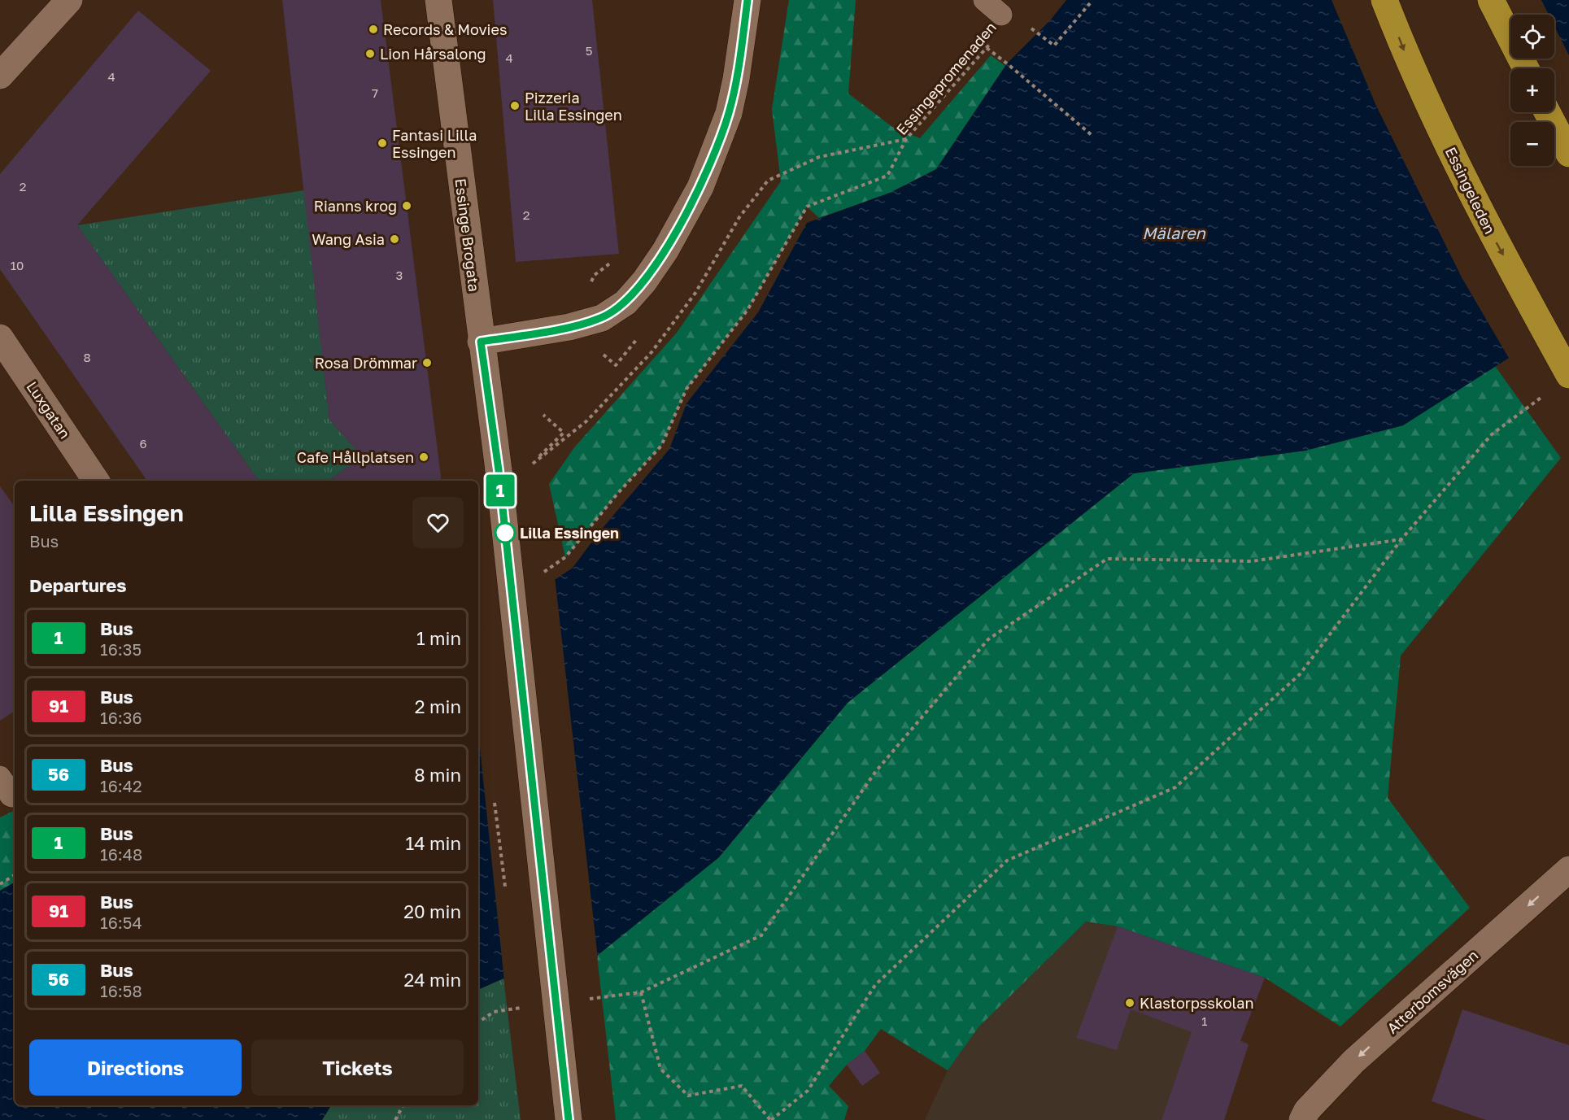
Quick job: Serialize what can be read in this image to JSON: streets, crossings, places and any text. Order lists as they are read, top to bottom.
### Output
{
  "streets": {
    "highway": ["Essingeleden"],
    "street": ["Essinge Brogata", "Luxgatan", "Atterbomsvägen"],
    "path": ["Essingepromenaden"]
  },
  "one_way": ["Essingeleden", "Atterbomsvägen"],
  "water": ["Mälaren"],
  "places": [
    "Records & Movies",
    "Lion Hårsalong",
    "Pizzeria Lilla Essingen",
    "Fantasi Lilla Essingen",
    "Rianns krog",
    "Wang Asia",
    "Rosa Drömmar",
    "Cafe Hållplatsen",
    "Lilla Essingen",
    "Klastorpsskolan"
  ],
  "lines": ["bus line 1"],
  "house_numbers": [
    "5",
    "4",
    "4",
    "7",
    "2",
    "2",
    "10",
    "3",
    "8",
    "6",
    "1"
  ],
  "page": {
    "on_map": "1",
    "map_buttons": ["+", "−"],
    "heading": [
      ["Lilla Essingen", "Bus"],
      "Departures"
    ],
    "list": [
      {
        "mark": "1",
        "name": "Bus",
        "note": "16:35",
        "value": "1 min"
      },
      {
        "mark": "91",
        "name": "Bus",
        "note": "16:36",
        "value": "2 min"
      },
      {
        "mark": "56",
        "name": "Bus",
        "note": "16:42",
        "value": "8 min"
      },
      {
        "mark": "1",
        "name": "Bus",
        "note": "16:48",
        "value": "14 min"
      },
      {
        "mark": "91",
        "name": "Bus",
        "note": "16:54",
        "value": "20 min"
      },
      {
        "mark": "56",
        "name": "Bus",
        "note": "16:58",
        "value": "24 min"
      }
    ],
    "buttons": ["Directions", "Tickets"]
  }
}
